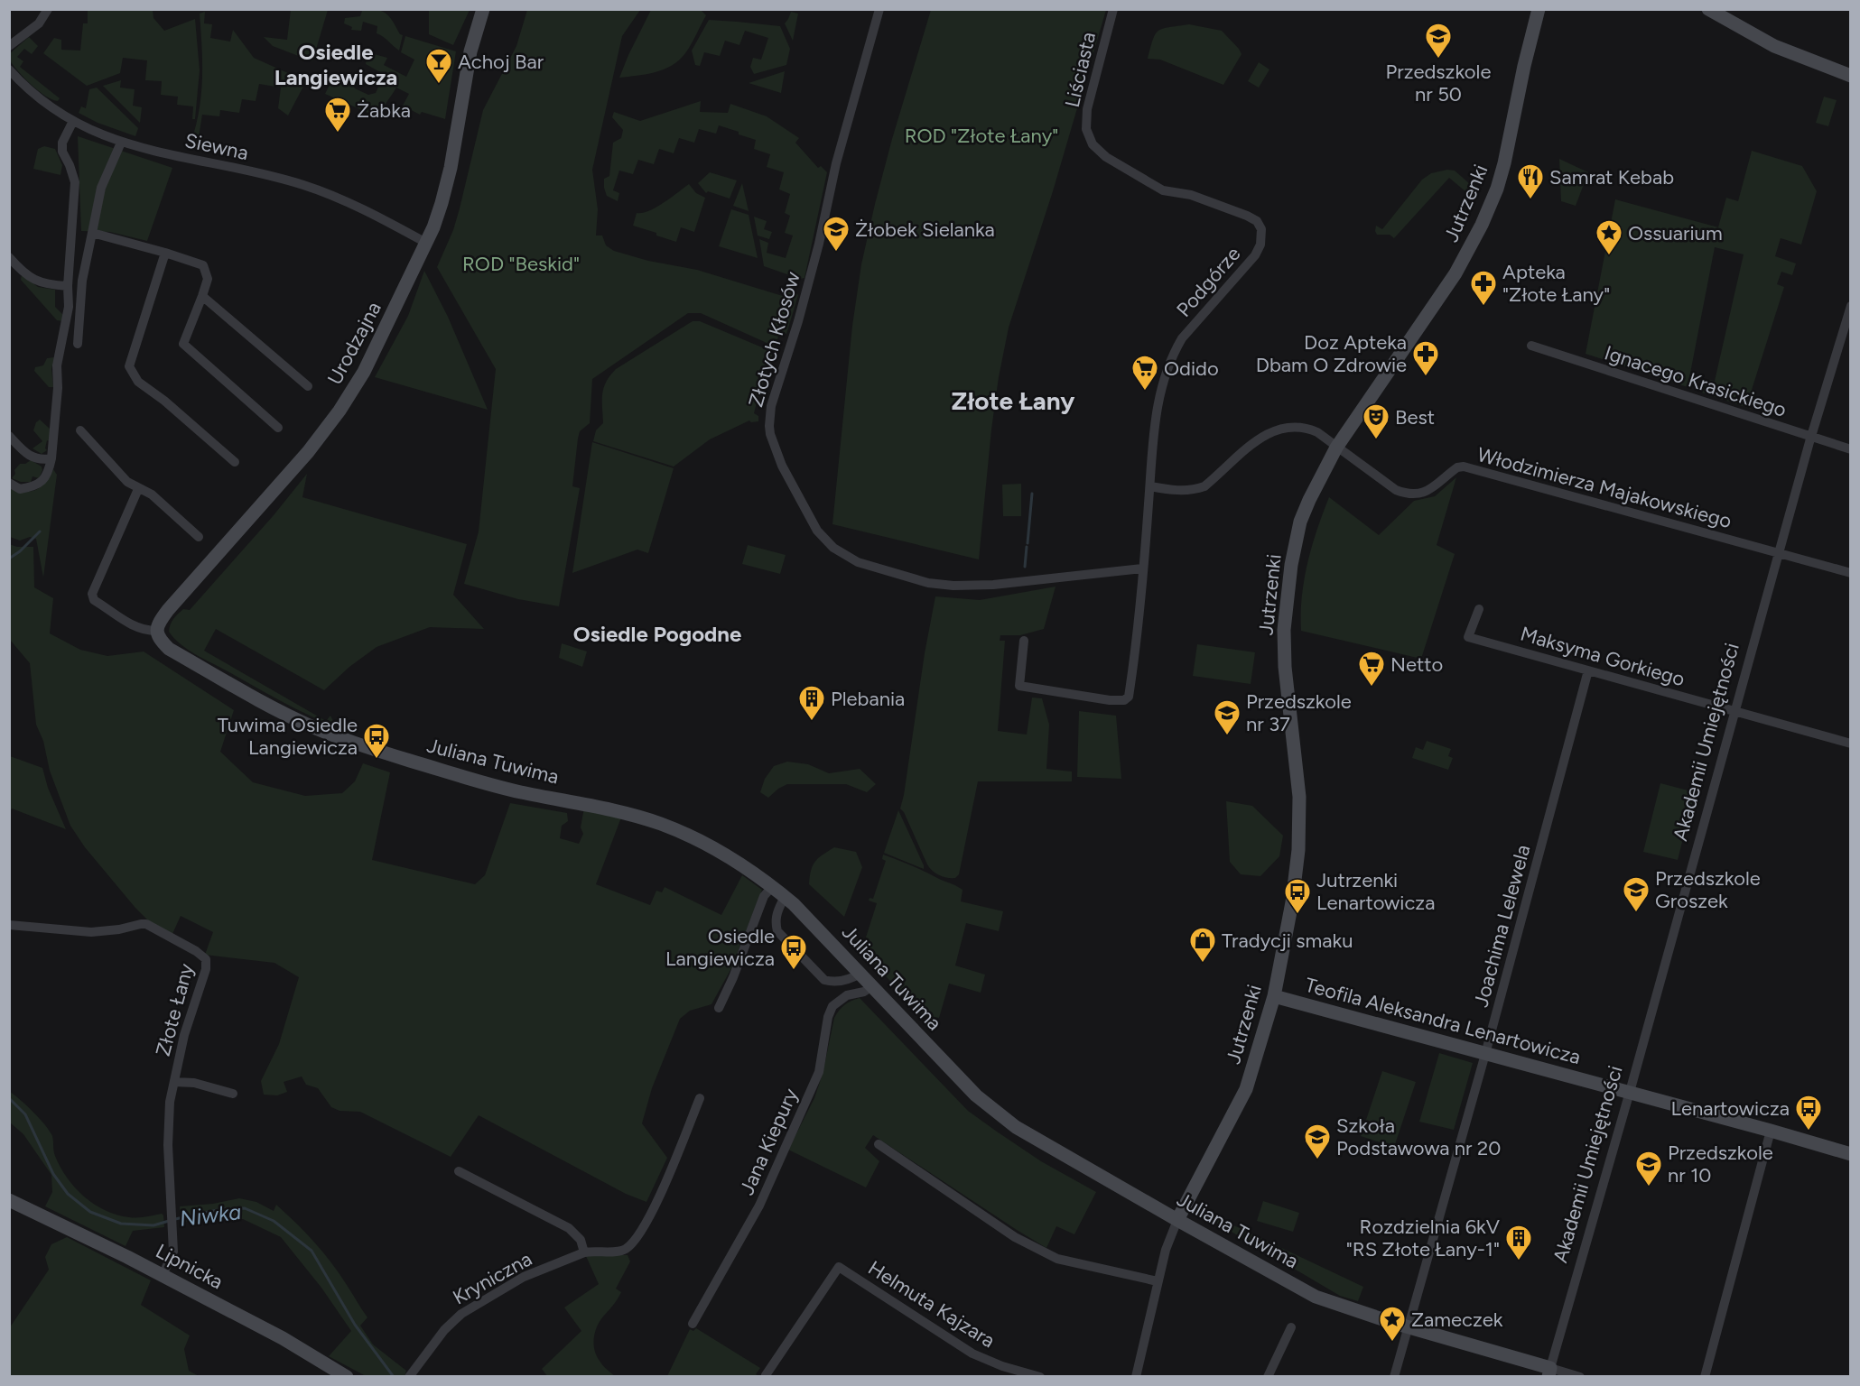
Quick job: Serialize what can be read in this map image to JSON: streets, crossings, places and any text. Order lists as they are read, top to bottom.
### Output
{
  "streets": {
    "street": [
      "Liściasta",
      "Siewna",
      "Jutrzenki",
      "Podgórze",
      "Złotych Kłosów",
      "Urodzajna",
      "Ignacego Krasickiego",
      "Włodzimierza Majakowskiego",
      "Maksyma Gorkiego",
      "Akademii Umiejętności",
      "Juliana Tuwima",
      "Joachima Lelewela",
      "Złote Łany",
      "Teofila Aleksandra Lenartowicza",
      "Jana Kiepury",
      "Lipnicka",
      "Kryniczna",
      "Helmuta Kajzara"
    ]
  },
  "crossings": [
    ["Liściasta", "Podgórze"],
    ["Siewna", "Urodzajna"],
    ["Jutrzenki", "Włodzimierza Majakowskiego"],
    ["Jutrzenki", "Juliana Tuwima"],
    ["Jutrzenki", "Teofila Aleksandra Lenartowicza"],
    ["Podgórze", "Złotych Kłosów"],
    ["Urodzajna", "Juliana Tuwima"],
    ["Ignacego Krasickiego", "Akademii Umiejętności"],
    ["Włodzimierza Majakowskiego", "Akademii Umiejętności"],
    ["Maksyma Gorkiego", "Akademii Umiejętności"],
    ["Maksyma Gorkiego", "Joachima Lelewela"],
    ["Akademii Umiejętności", "Juliana Tuwima"],
    ["Akademii Umiejętności", "Teofila Aleksandra Lenartowicza"],
    ["Juliana Tuwima", "Joachima Lelewela"],
    ["Juliana Tuwima", "Jana Kiepury"],
    ["Joachima Lelewela", "Teofila Aleksandra Lenartowicza"],
    ["Złote Łany", "Lipnicka"]
  ],
  "districts": ["Osiedle Langiewicza", "Złote Łany", "Osiedle Pogodne"],
  "water": ["Niwka"],
  "parks": ["ROD \"Złote Łany\"", "ROD \"Beskid\""],
  "places": {
    "school or university": [
      "Przedszkole nr 50",
      "Żłobek Sielanka",
      "Przedszkole nr 37",
      "Przedszkole Groszek",
      "Szkoła Podstawowa nr 20",
      "Przedszkole nr 10"
    ],
    "bar": ["Achoj Bar"],
    "supermarket": ["Żabka", "Odido", "Netto"],
    "restaurant": ["Samrat Kebab"],
    "place": ["Ossuarium", "Zameczek"],
    "pharmacy": ["Apteka \"Złote Łany\"", "Doz Apteka Dbam O Zdrowie"],
    "theatre": ["Best"],
    "building": ["Plebania", "Rozdzielnia 6kV \"RS Złote Łany-1\""],
    "bus stop": [
      "Tuwima Osiedle Langiewicza",
      "Jutrzenki Lenartowicza",
      "Osiedle Langiewicza",
      "Lenartowicza"
    ],
    "shop": ["Tradycji smaku"]
  }
}
